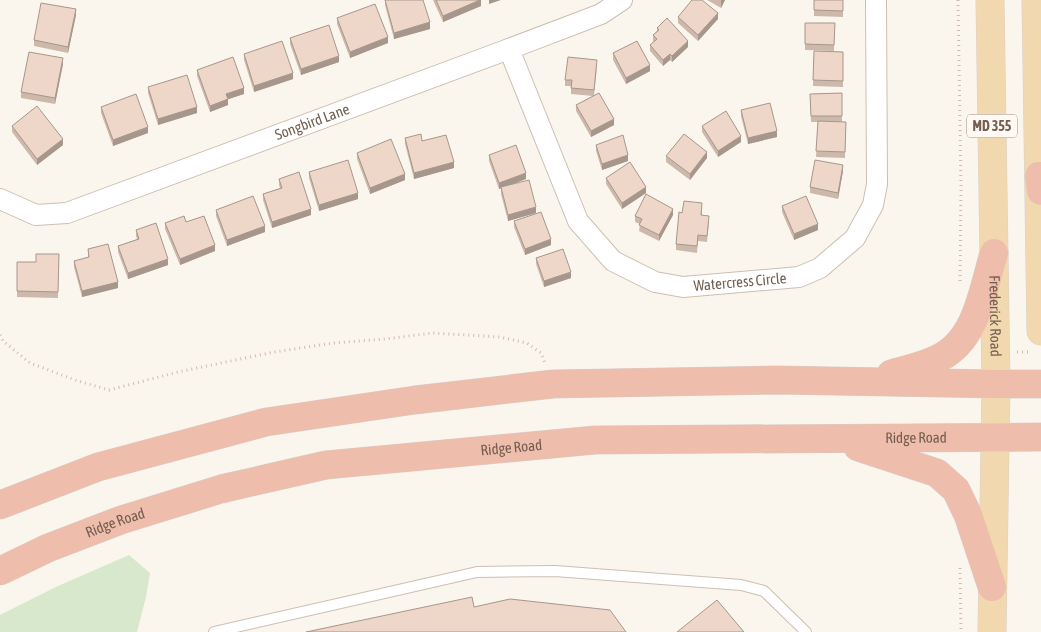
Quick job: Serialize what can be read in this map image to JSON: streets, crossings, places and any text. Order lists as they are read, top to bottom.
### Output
{
  "streets": {
    "highway": ["Ridge Road"],
    "main road": ["MD 355", "Frederick Road"],
    "street": ["Songbird Lane", "Watercress Circle"]
  },
  "crossings": [
    ["Songbird Lane", "Watercress Circle"],
    ["Frederick Road", "Ridge Road"]
  ]
}
